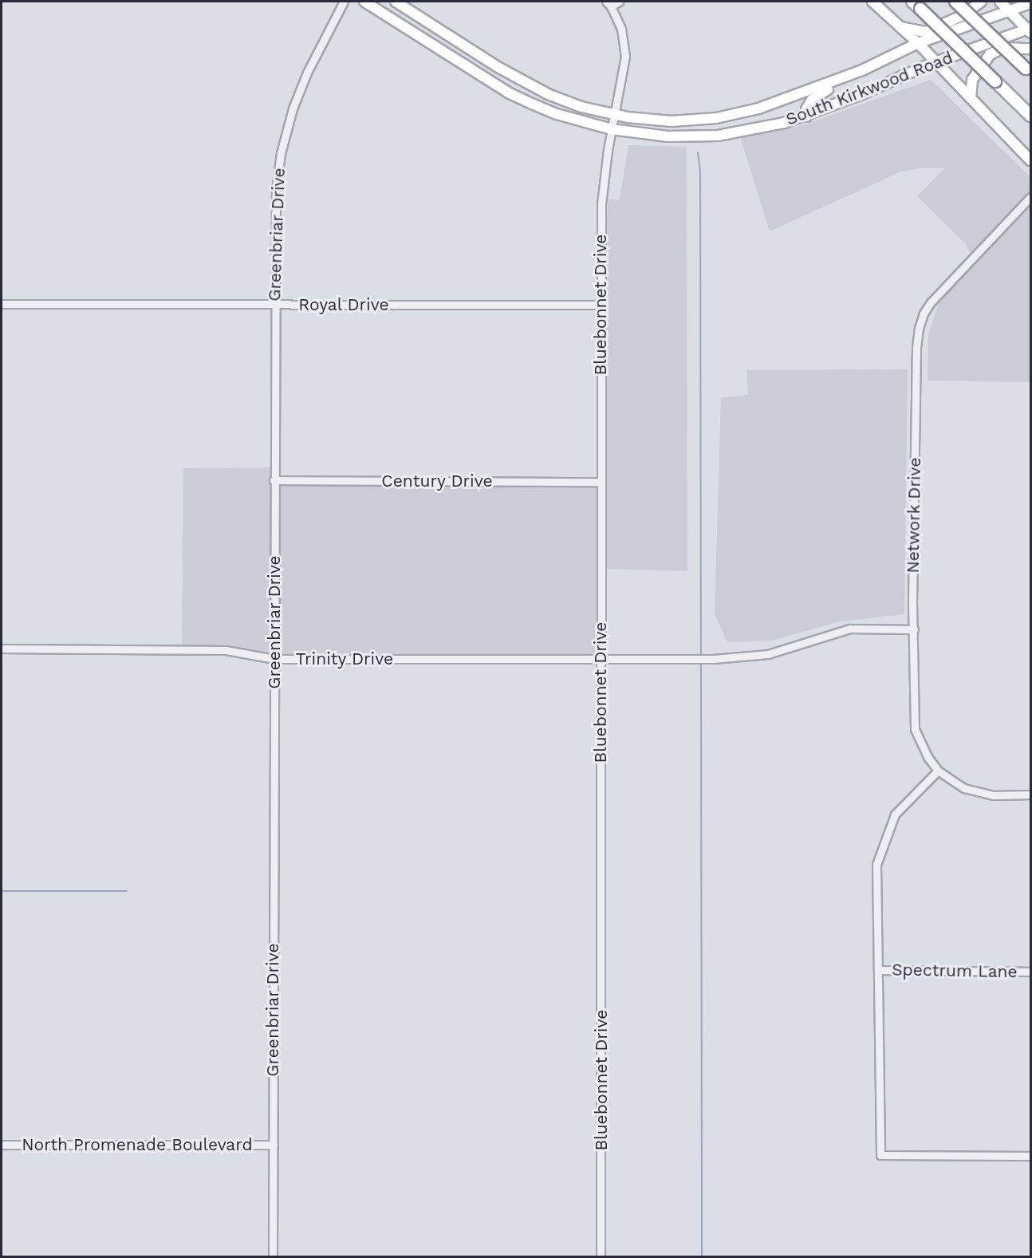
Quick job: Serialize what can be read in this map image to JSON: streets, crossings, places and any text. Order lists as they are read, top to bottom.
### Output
{
  "streets": {
    "main road": ["South Kirkwood Road"],
    "street": [
      "Greenbriar Drive",
      "Royal Drive",
      "Bluebonnet Drive",
      "Century Drive",
      "Network Drive",
      "Trinity Drive",
      "Spectrum Lane",
      "North Promenade Boulevard"
    ]
  },
  "crossings": [
    ["South Kirkwood Road", "Bluebonnet Drive"],
    ["Greenbriar Drive", "Royal Drive"],
    ["Greenbriar Drive", "Century Drive"],
    ["Greenbriar Drive", "Trinity Drive"],
    ["Greenbriar Drive", "North Promenade Boulevard"],
    ["Royal Drive", "Bluebonnet Drive"],
    ["Bluebonnet Drive", "Century Drive"],
    ["Bluebonnet Drive", "Trinity Drive"],
    ["Network Drive", "Trinity Drive"]
  ]
}
